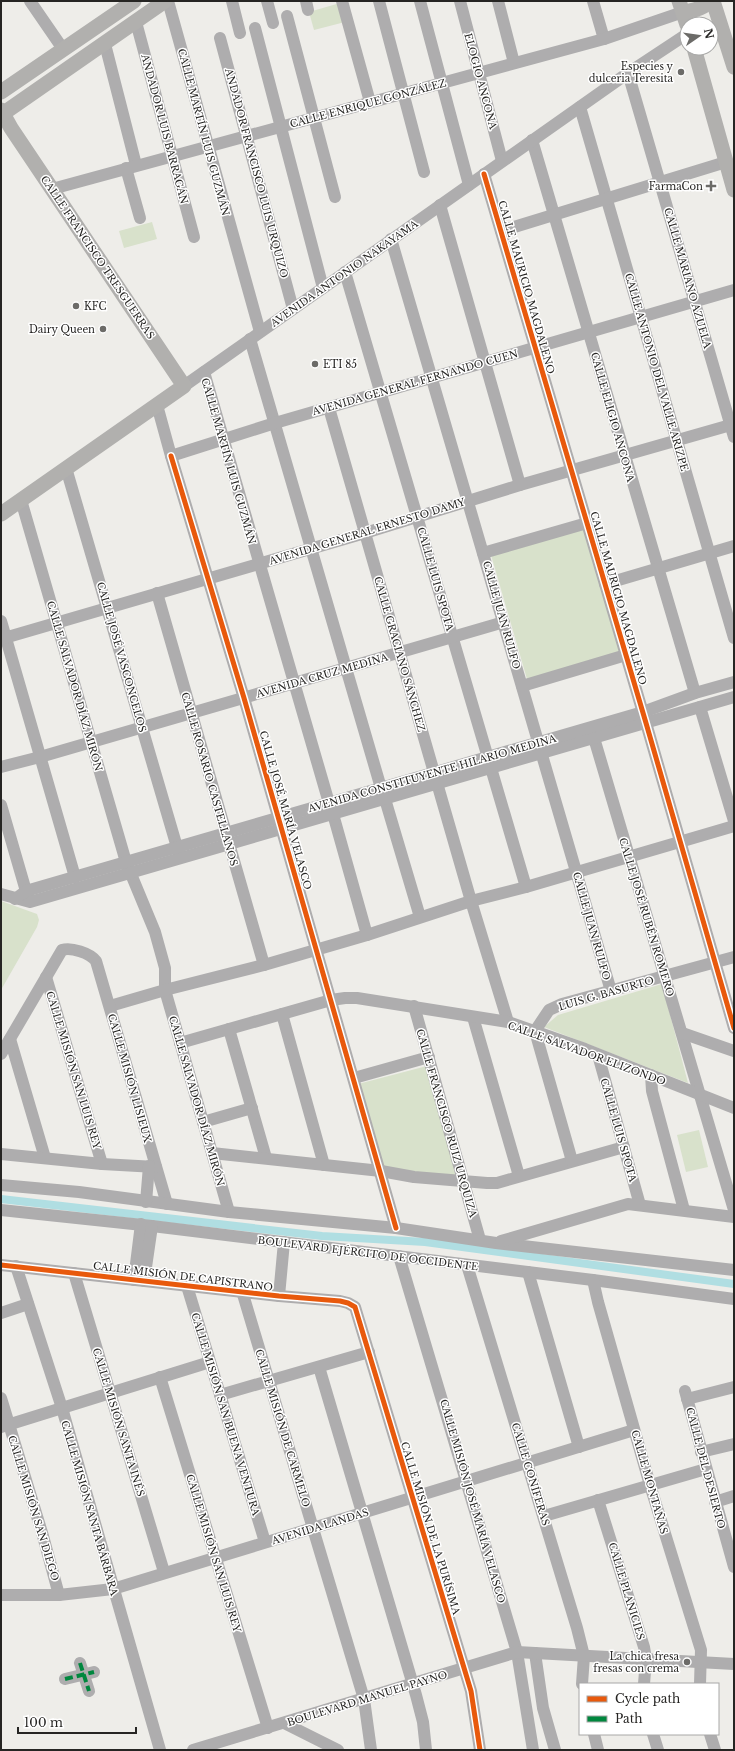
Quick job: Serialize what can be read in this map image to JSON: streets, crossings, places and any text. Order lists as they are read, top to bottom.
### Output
{
  "streets": {
    "main road": ["CALLE FRANCISCO TRESGUERRAS", "AVENIDA ANTONIO NAKAYAMA"],
    "street": [
      "ELOGIO ANCONA",
      "CALLE ENRIQUE GONZÁLEZ",
      "ANDADOR LUIS BARRAGÁN",
      "CALLE MARTÍN LUIS GUZMÁN",
      "ANDADOR FRANCISCO LUIS URQUIZO",
      "CALLE MARIANO AZUELA",
      "CALLE MAURICIO MAGDALENO",
      "CALLE ANTONIO DEL VALLE ARIZPE",
      "AVENIDA GENERAL FERNANDO CUEN",
      "CALLE ELIGIO ANCONA",
      "AVENIDA GENERAL ERNESTO DAMY",
      "CALLE LUIS SPOTA",
      "CALLE JUAN RULFO",
      "CALLE GRACIANO SÁNCHEZ",
      "CALLE JOSÉ VASCONCELOS",
      "AVENIDA CRUZ MEDINA",
      "CALLE SALVADOR DÍAZ MIRÓN",
      "AVENIDA CONSTITUYENTE HILARIO MEDINA",
      "CALLE ROSARIO CASTELLANOS",
      "CALLE JOSÉ MARÍA VELASCO",
      "CALLE JOSÉ RUBÉN ROMERO",
      "LUIS G. BASURTO",
      "CALLE SALVADOR ELIZONDO",
      "CALLE MISIÓN SAN LUIS REY",
      "CALLE MISIÓN LISIEUX",
      "CALLE FRANCISCO RUIZ URQUIZA",
      "BOULEVARD EJÉRCITO DE OCCIDENTE",
      "CALLE MISIÓN DE CAPISTRANO",
      "CALLE MISIÓN SAN BUENA VENTURA",
      "CALLE MISIÓN SANTA INÉS",
      "CALLE MISIÓN DE CARMELO",
      "CALLE DEL DESIERTO",
      "CALLE CONÍFERAS",
      "CALLE MONTAÑAS",
      "CALLE MISIÓN JOSÉ MARÍA VELASCO",
      "CALLE MISIÓN SAN DIEGO",
      "CALLE MISIÓN SANTA BÁRBARA",
      "AVENIDA LANDAS",
      "CALLE MISIÓN DE LA PURÍSIMA",
      "CALLE PLANICIES",
      "BOULEVARD MANUEL PAYNO"
    ]
  },
  "crossings": [
    ["ELOGIO ANCONA", "CALLE ENRIQUE GONZÁLEZ"],
    ["ELOGIO ANCONA", "AVENIDA ANTONIO NAKAYAMA"],
    ["CALLE ENRIQUE GONZÁLEZ", "ANDADOR LUIS BARRAGÁN"],
    ["CALLE ENRIQUE GONZÁLEZ", "CALLE MARTÍN LUIS GUZMÁN"],
    ["CALLE ENRIQUE GONZÁLEZ", "ANDADOR FRANCISCO LUIS URQUIZO"],
    ["CALLE ENRIQUE GONZÁLEZ", "CALLE FRANCISCO TRESGUERRAS"],
    ["CALLE MARTÍN LUIS GUZMÁN", "AVENIDA ANTONIO NAKAYAMA"],
    ["CALLE MARTÍN LUIS GUZMÁN", "AVENIDA GENERAL FERNANDO CUEN"],
    ["CALLE MARTÍN LUIS GUZMÁN", "AVENIDA GENERAL ERNESTO DAMY"],
    ["CALLE MARTÍN LUIS GUZMÁN", "AVENIDA CRUZ MEDINA"],
    ["CALLE MARTÍN LUIS GUZMÁN", "AVENIDA CONSTITUYENTE HILARIO MEDINA"],
    ["ANDADOR FRANCISCO LUIS URQUIZO", "AVENIDA ANTONIO NAKAYAMA"],
    ["CALLE FRANCISCO TRESGUERRAS", "AVENIDA ANTONIO NAKAYAMA"],
    ["AVENIDA ANTONIO NAKAYAMA", "CALLE MARIANO AZUELA"],
    ["AVENIDA ANTONIO NAKAYAMA", "CALLE MAURICIO MAGDALENO"],
    ["AVENIDA ANTONIO NAKAYAMA", "CALLE ANTONIO DEL VALLE ARIZPE"],
    ["AVENIDA ANTONIO NAKAYAMA", "CALLE ELIGIO ANCONA"],
    ["AVENIDA ANTONIO NAKAYAMA", "CALLE LUIS SPOTA"],
    ["AVENIDA ANTONIO NAKAYAMA", "CALLE JUAN RULFO"],
    ["AVENIDA ANTONIO NAKAYAMA", "CALLE JOSÉ VASCONCELOS"],
    ["AVENIDA ANTONIO NAKAYAMA", "CALLE SALVADOR DÍAZ MIRÓN"],
    ["CALLE MARIANO AZUELA", "AVENIDA GENERAL FERNANDO CUEN"],
    ["CALLE MARIANO AZUELA", "AVENIDA GENERAL ERNESTO DAMY"],
    ["CALLE MAURICIO MAGDALENO", "AVENIDA GENERAL FERNANDO CUEN"],
    ["CALLE MAURICIO MAGDALENO", "AVENIDA GENERAL ERNESTO DAMY"],
    ["CALLE MAURICIO MAGDALENO", "AVENIDA CONSTITUYENTE HILARIO MEDINA"],
    ["CALLE MAURICIO MAGDALENO", "LUIS G. BASURTO"],
    ["CALLE ANTONIO DEL VALLE ARIZPE", "AVENIDA GENERAL FERNANDO CUEN"],
    ["CALLE ANTONIO DEL VALLE ARIZPE", "AVENIDA GENERAL ERNESTO DAMY"],
    ["AVENIDA GENERAL FERNANDO CUEN", "CALLE ELIGIO ANCONA"],
    ["AVENIDA GENERAL FERNANDO CUEN", "CALLE LUIS SPOTA"],
    ["AVENIDA GENERAL FERNANDO CUEN", "CALLE JUAN RULFO"],
    ["AVENIDA GENERAL FERNANDO CUEN", "CALLE GRACIANO SÁNCHEZ"],
    ["AVENIDA GENERAL FERNANDO CUEN", "CALLE JOSÉ MARÍA VELASCO"],
    ["CALLE ELIGIO ANCONA", "AVENIDA GENERAL ERNESTO DAMY"],
    ["CALLE ELIGIO ANCONA", "AVENIDA CONSTITUYENTE HILARIO MEDINA"],
    ["AVENIDA GENERAL ERNESTO DAMY", "CALLE LUIS SPOTA"],
    ["AVENIDA GENERAL ERNESTO DAMY", "CALLE JUAN RULFO"],
    ["AVENIDA GENERAL ERNESTO DAMY", "CALLE GRACIANO SÁNCHEZ"],
    ["AVENIDA GENERAL ERNESTO DAMY", "CALLE JOSÉ VASCONCELOS"],
    ["AVENIDA GENERAL ERNESTO DAMY", "CALLE SALVADOR DÍAZ MIRÓN"],
    ["AVENIDA GENERAL ERNESTO DAMY", "CALLE ROSARIO CASTELLANOS"],
    ["AVENIDA GENERAL ERNESTO DAMY", "CALLE JOSÉ MARÍA VELASCO"],
    ["CALLE LUIS SPOTA", "AVENIDA CRUZ MEDINA"],
    ["CALLE LUIS SPOTA", "AVENIDA CONSTITUYENTE HILARIO MEDINA"],
    ["CALLE LUIS SPOTA", "CALLE SALVADOR ELIZONDO"],
    ["CALLE JUAN RULFO", "AVENIDA CRUZ MEDINA"],
    ["CALLE JUAN RULFO", "AVENIDA CONSTITUYENTE HILARIO MEDINA"],
    ["CALLE JUAN RULFO", "LUIS G. BASURTO"],
    ["CALLE GRACIANO SÁNCHEZ", "AVENIDA CRUZ MEDINA"],
    ["CALLE GRACIANO SÁNCHEZ", "AVENIDA CONSTITUYENTE HILARIO MEDINA"],
    ["CALLE GRACIANO SÁNCHEZ", "CALLE SALVADOR ELIZONDO"],
    ["CALLE JOSÉ VASCONCELOS", "AVENIDA CRUZ MEDINA"],
    ["CALLE JOSÉ VASCONCELOS", "AVENIDA CONSTITUYENTE HILARIO MEDINA"],
    ["AVENIDA CRUZ MEDINA", "CALLE SALVADOR DÍAZ MIRÓN"],
    ["AVENIDA CRUZ MEDINA", "CALLE ROSARIO CASTELLANOS"],
    ["AVENIDA CRUZ MEDINA", "CALLE JOSÉ MARÍA VELASCO"],
    ["CALLE SALVADOR DÍAZ MIRÓN", "AVENIDA CONSTITUYENTE HILARIO MEDINA"],
    ["CALLE SALVADOR DÍAZ MIRÓN", "CALLE SALVADOR ELIZONDO"],
    ["AVENIDA CONSTITUYENTE HILARIO MEDINA", "CALLE ROSARIO CASTELLANOS"],
    ["AVENIDA CONSTITUYENTE HILARIO MEDINA", "CALLE JOSÉ MARÍA VELASCO"],
    ["AVENIDA CONSTITUYENTE HILARIO MEDINA", "CALLE JOSÉ RUBÉN ROMERO"],
    ["CALLE JOSÉ MARÍA VELASCO", "CALLE SALVADOR ELIZONDO"],
    ["CALLE JOSÉ RUBÉN ROMERO", "LUIS G. BASURTO"],
    ["CALLE JOSÉ RUBÉN ROMERO", "CALLE SALVADOR ELIZONDO"],
    ["LUIS G. BASURTO", "CALLE SALVADOR ELIZONDO"],
    ["CALLE SALVADOR ELIZONDO", "CALLE FRANCISCO RUIZ URQUIZA"],
    ["CALLE MISIÓN SAN LUIS REY", "CALLE MISIÓN LISIEUX"],
    ["CALLE MISIÓN SAN LUIS REY", "AVENIDA LANDAS"],
    ["CALLE MISIÓN SAN LUIS REY", "BOULEVARD MANUEL PAYNO"],
    ["BOULEVARD EJÉRCITO DE OCCIDENTE", "CALLE CONÍFERAS"],
    ["BOULEVARD EJÉRCITO DE OCCIDENTE", "CALLE MONTAÑAS"],
    ["BOULEVARD EJÉRCITO DE OCCIDENTE", "CALLE MISIÓN JOSÉ MARÍA VELASCO"],
    ["CALLE MISIÓN DE CAPISTRANO", "CALLE MISIÓN SAN BUENA VENTURA"],
    ["CALLE MISIÓN DE CAPISTRANO", "CALLE MISIÓN SANTA INÉS"],
    ["CALLE MISIÓN DE CAPISTRANO", "CALLE MISIÓN DE CARMELO"],
    ["CALLE MISIÓN DE CAPISTRANO", "CALLE MISIÓN SANTA BÁRBARA"],
    ["CALLE MISIÓN DE CAPISTRANO", "CALLE MISIÓN DE LA PURÍSIMA"],
    ["CALLE MISIÓN SAN BUENA VENTURA", "AVENIDA LANDAS"],
    ["CALLE MISIÓN SANTA INÉS", "AVENIDA LANDAS"],
    ["CALLE MISIÓN DE CARMELO", "AVENIDA LANDAS"],
    ["CALLE MISIÓN DE CARMELO", "BOULEVARD MANUEL PAYNO"],
    ["CALLE CONÍFERAS", "AVENIDA LANDAS"],
    ["CALLE CONÍFERAS", "BOULEVARD MANUEL PAYNO"],
    ["CALLE MONTAÑAS", "AVENIDA LANDAS"],
    ["CALLE MONTAÑAS", "BOULEVARD MANUEL PAYNO"],
    ["CALLE MISIÓN JOSÉ MARÍA VELASCO", "AVENIDA LANDAS"],
    ["CALLE MISIÓN JOSÉ MARÍA VELASCO", "BOULEVARD MANUEL PAYNO"],
    ["CALLE MISIÓN SAN DIEGO", "AVENIDA LANDAS"],
    ["CALLE MISIÓN SANTA BÁRBARA", "AVENIDA LANDAS"],
    ["AVENIDA LANDAS", "CALLE MISIÓN DE LA PURÍSIMA"],
    ["CALLE MISIÓN DE LA PURÍSIMA", "BOULEVARD MANUEL PAYNO"],
    ["CALLE PLANICIES", "BOULEVARD MANUEL PAYNO"]
  ],
  "places": {
    "other": [
      "Especies y dulceria Teresita",
      "KFC",
      "Dairy Queen",
      "ETI 85",
      "La chica fresa fresas con crema"
    ],
    "health": ["FarmaCon"]
  },
  "legend": ["Cycle path", "Path"],
  "scale_bar": "100 m",
  "north": "right"
}
